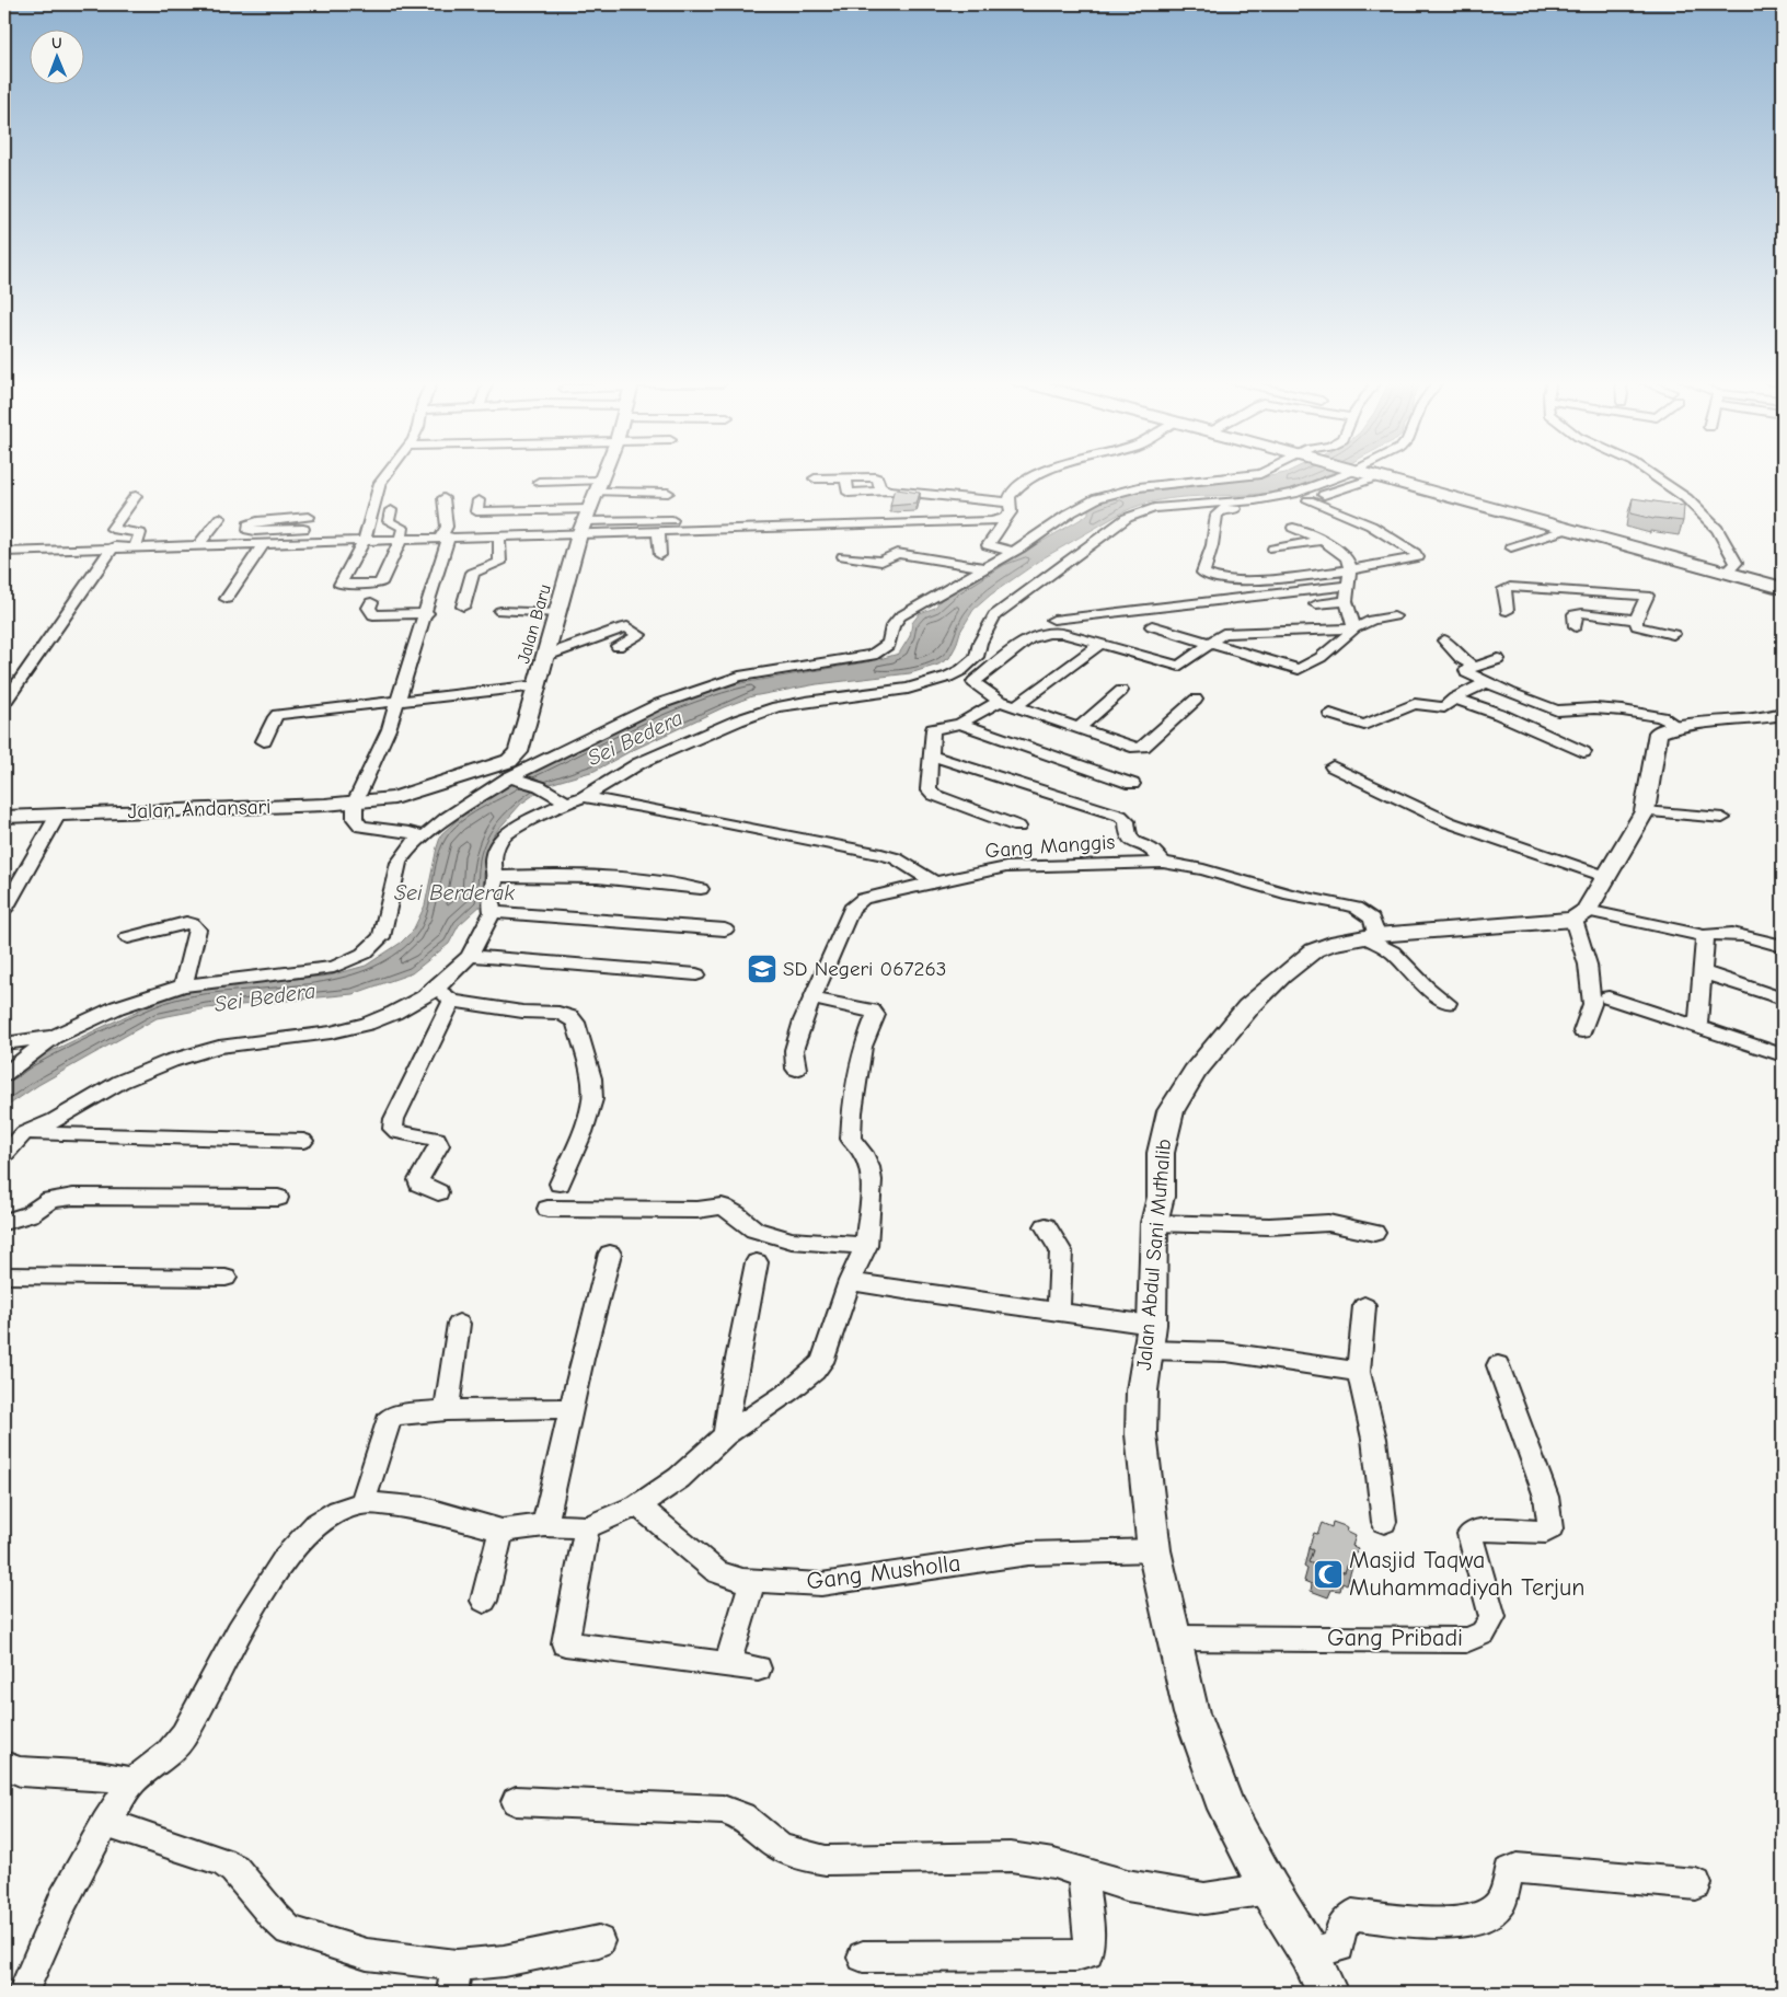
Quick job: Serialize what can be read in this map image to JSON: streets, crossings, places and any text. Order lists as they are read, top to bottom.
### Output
{
  "streets": {
    "street": [
      "Jalan Baru",
      "Jalan Andansari",
      "Gang Manggis",
      "Jalan Abdul Sani Muthalib",
      "Gang Musholla",
      "Gang Pribadi"
    ]
  },
  "crossings": [
    ["Jalan Baru", "Jalan Andansari"],
    ["Gang Manggis", "Jalan Abdul Sani Muthalib"],
    ["Jalan Abdul Sani Muthalib", "Gang Musholla"],
    ["Jalan Abdul Sani Muthalib", "Gang Pribadi"]
  ],
  "water": ["Sei Bedera", "Sei Berderak"],
  "places": {
    "school or university": ["SD Negeri 067263"],
    "mosque": ["Masjid Taqwa Muhammadiyah Terjun"]
  },
  "north": "top"
}
